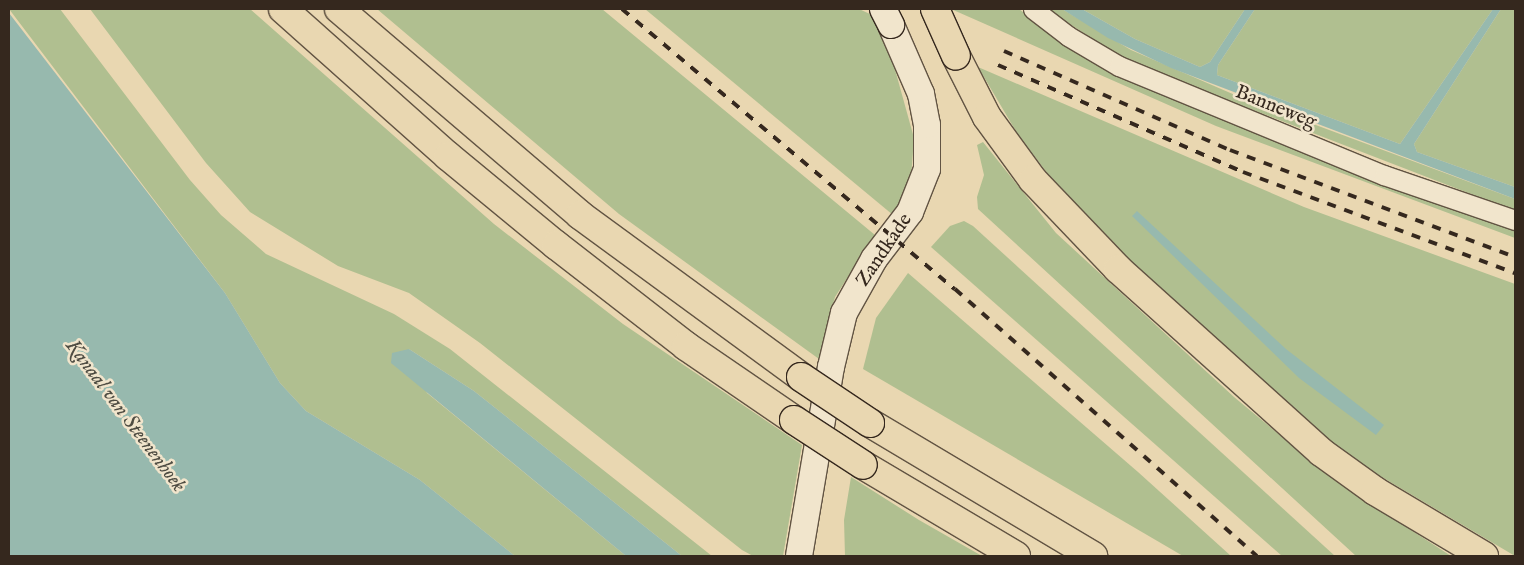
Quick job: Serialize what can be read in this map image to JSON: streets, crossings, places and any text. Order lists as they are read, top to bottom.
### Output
{
  "streets": {
    "street": ["Banneweg", "Zandkade"]
  },
  "water": ["Kanaal van Steenenhoek"]
}
